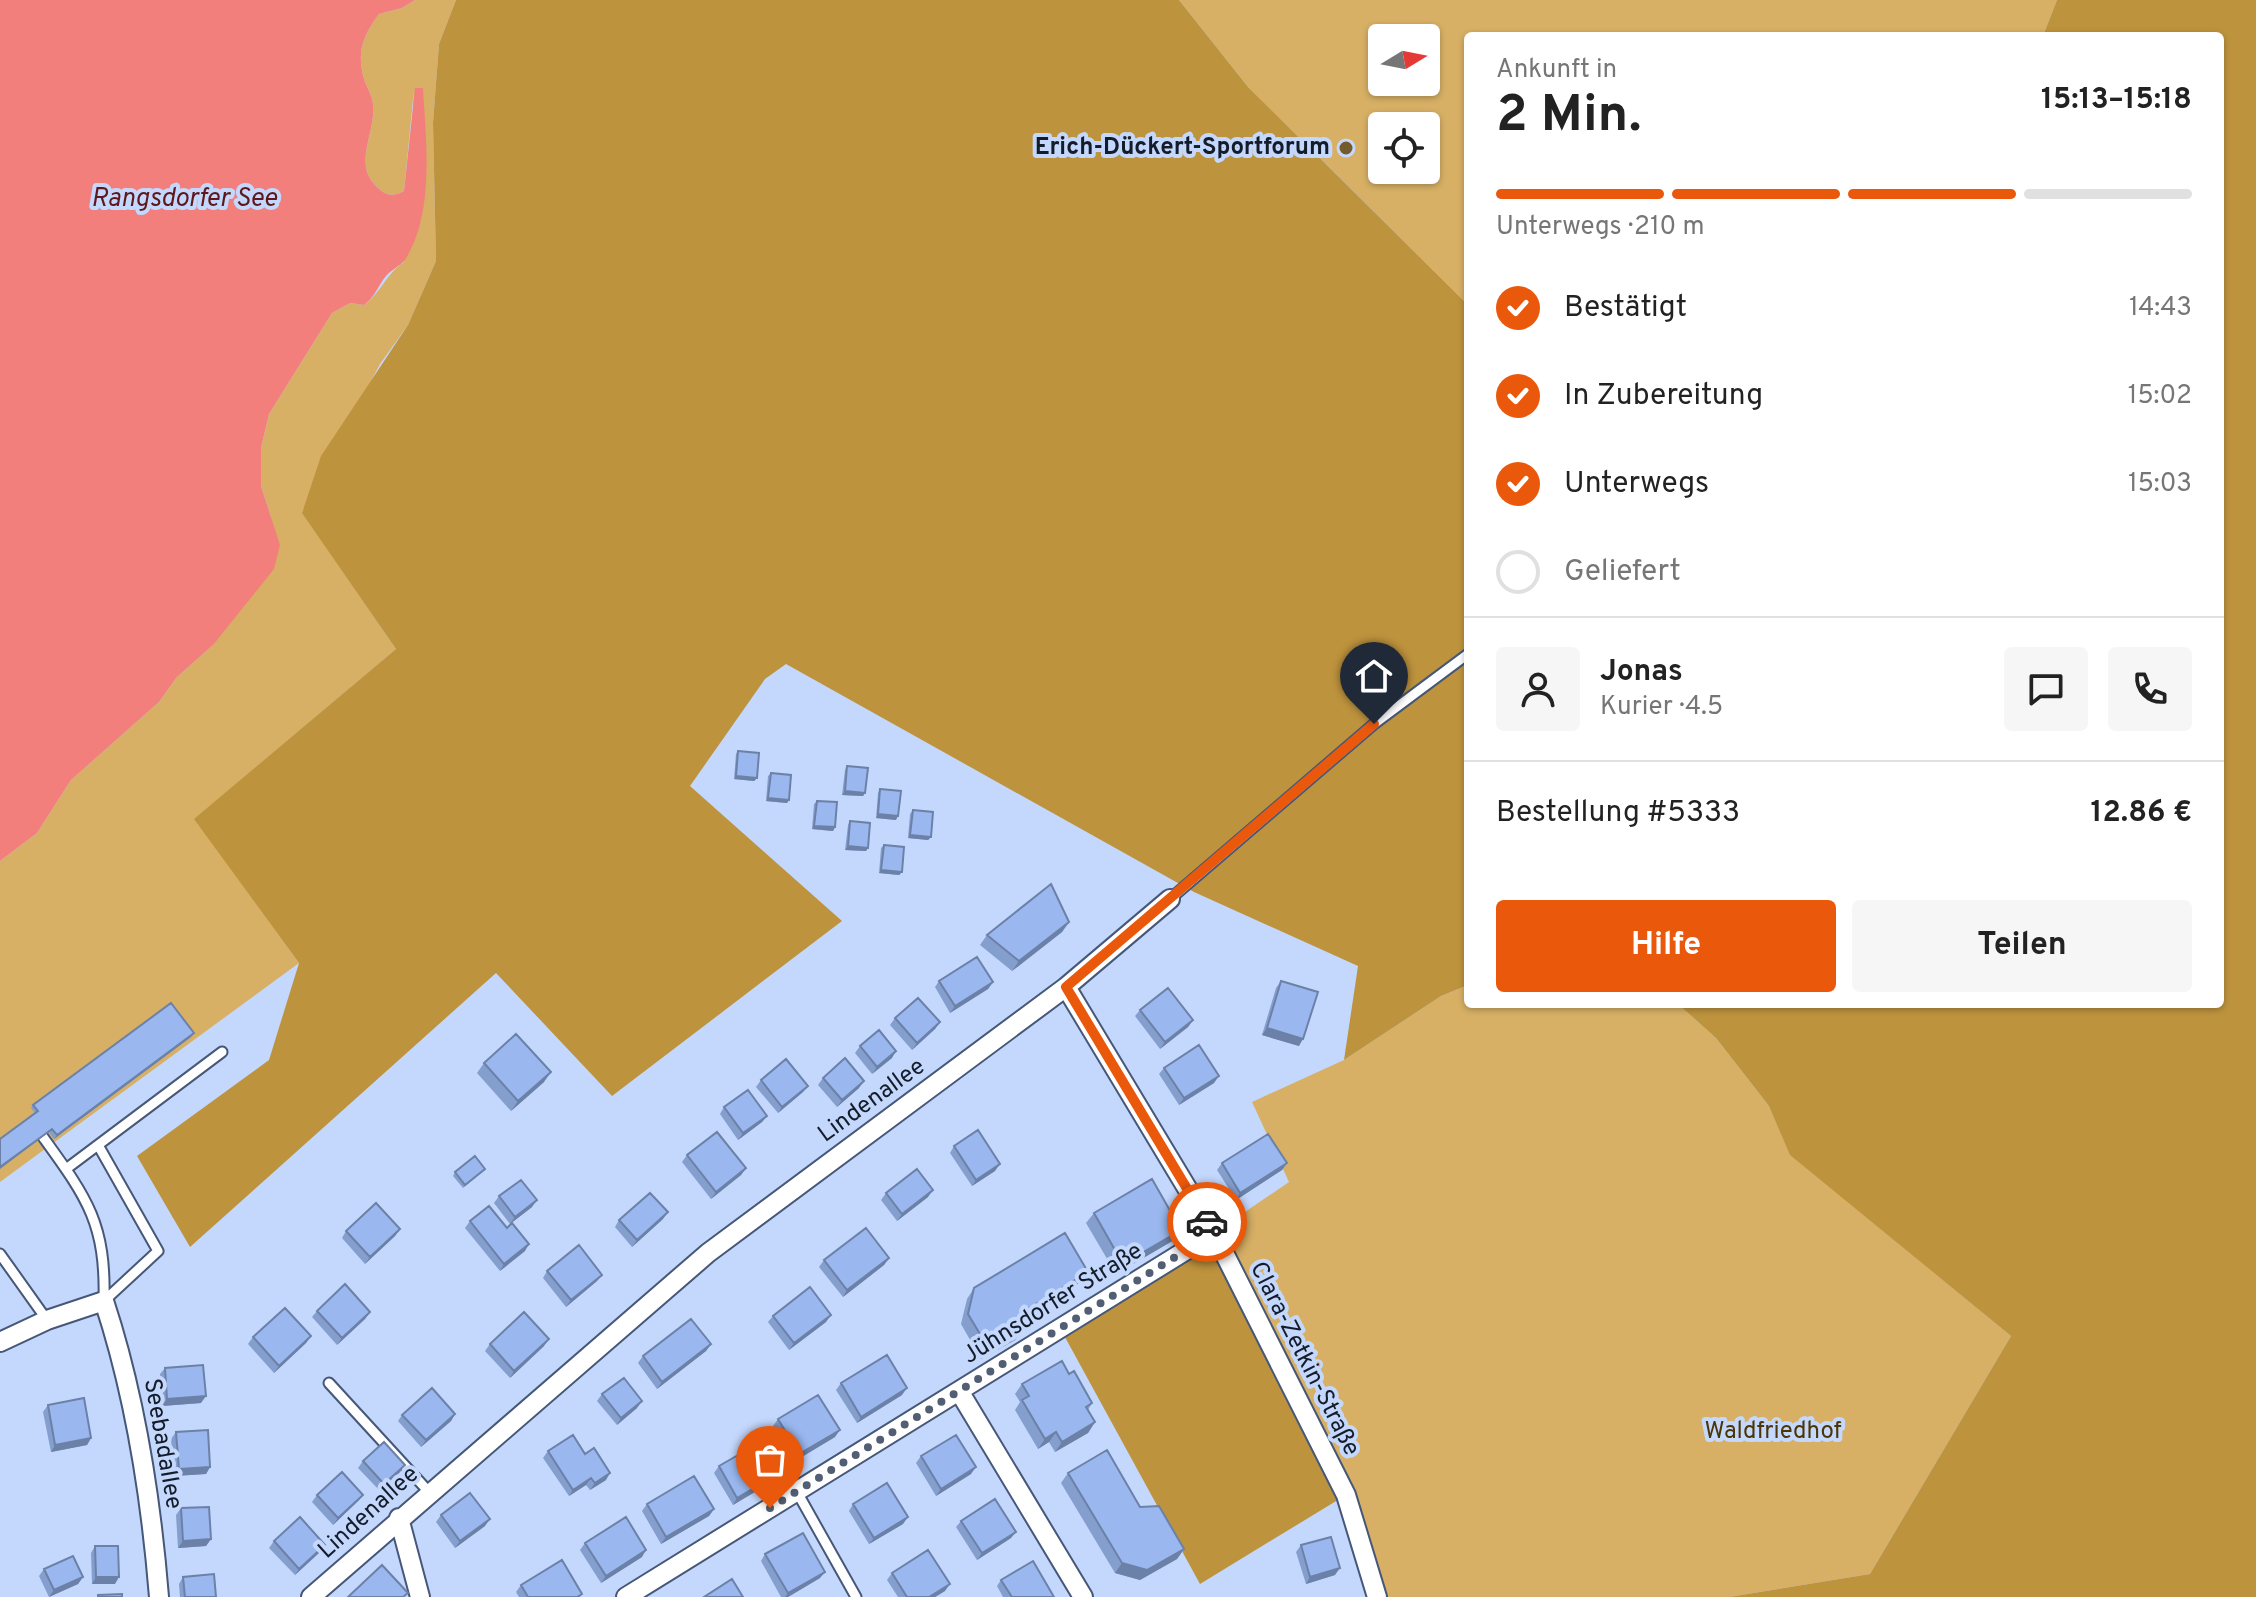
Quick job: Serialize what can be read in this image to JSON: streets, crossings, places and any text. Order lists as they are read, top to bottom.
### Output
{
  "streets": {
    "street": [
      "Lindenallee",
      "Jühnsdorfer Straße",
      "Clara-Zetkin-Straße",
      "Seebadallee"
    ]
  },
  "crossings": [
    ["Lindenallee", "Clara-Zetkin-Straße"],
    ["Jühnsdorfer Straße", "Clara-Zetkin-Straße"]
  ],
  "water": ["Rangsdorfer See"],
  "parks": ["Waldfriedhof"],
  "places": ["Erich-Dückert-Sportforum"],
  "north": "right",
  "page": {
    "heading": ["2 Min.", "Ankunft in", "15:13–15:18"],
    "panel": [
      "Jonas",
      "Kurier · 4.5",
      "Bestellung #5333",
      "12.86 €"
    ],
    "bar": "Unterwegs · 210 m",
    "list": [
      ["Bestätigt", "14:43"],
      ["In Zubereitung", "15:02"],
      ["Unterwegs", "15:03"],
      "Geliefert"
    ],
    "buttons": ["Hilfe", "Teilen"]
  }
}
